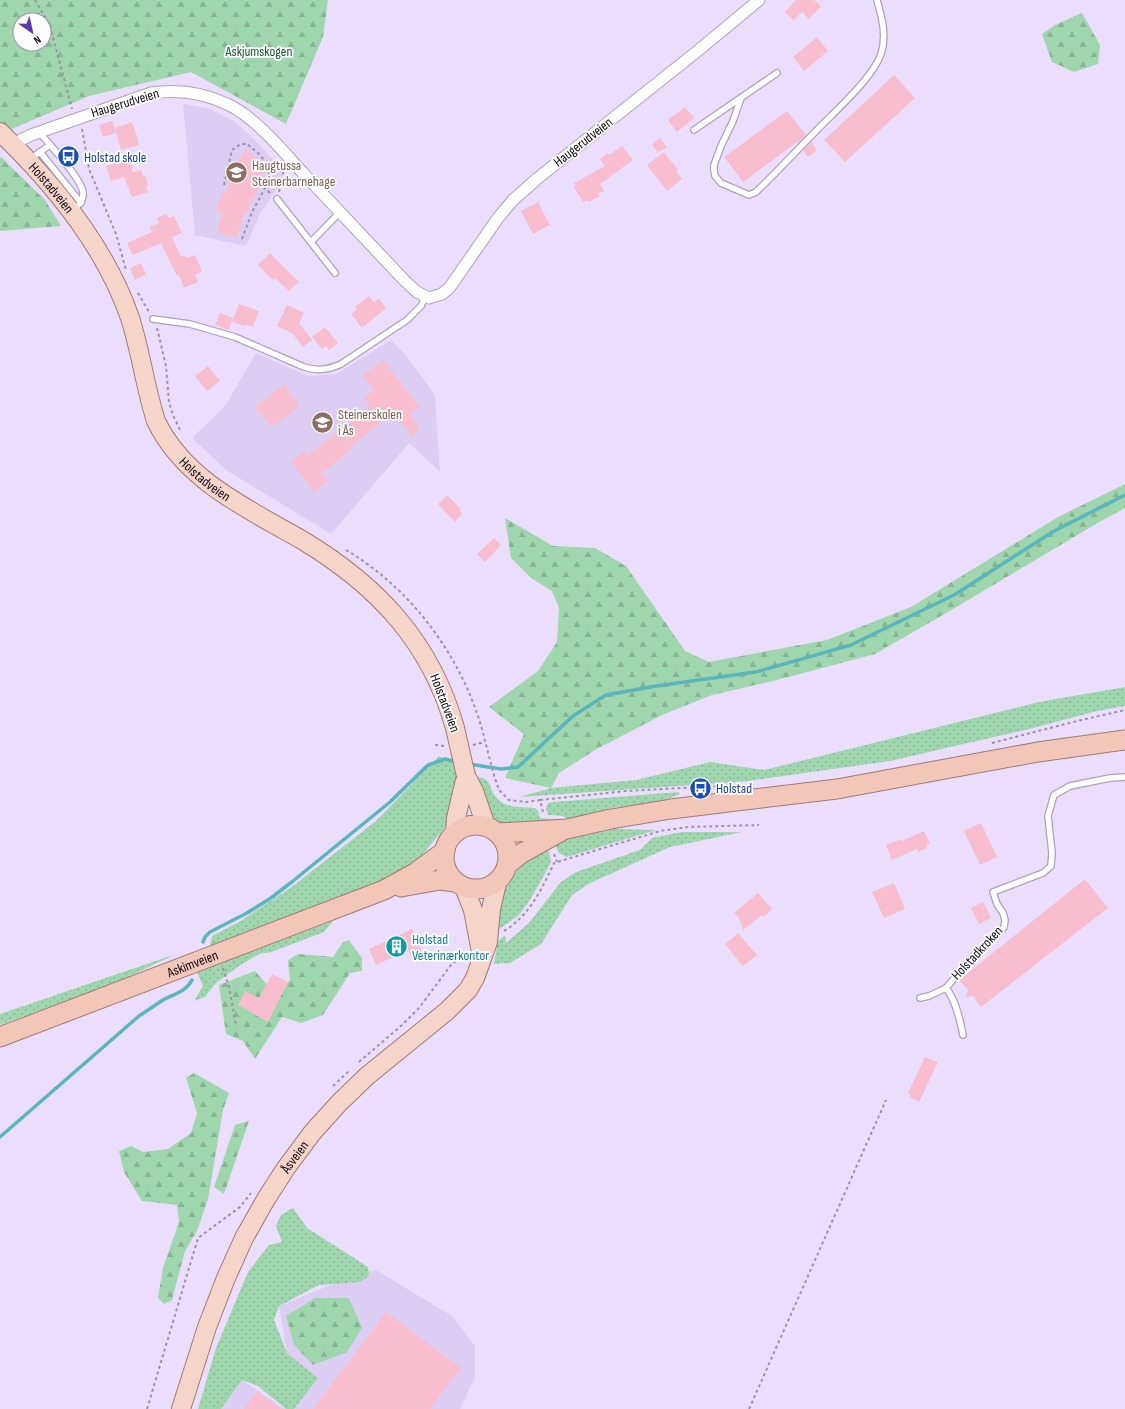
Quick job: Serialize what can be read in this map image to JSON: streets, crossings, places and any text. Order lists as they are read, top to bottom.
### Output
{
  "streets": {
    "highway": ["Askimveien"],
    "main road": ["Holstadveien", "Åsveien"],
    "street": ["Haugerudveien"],
    "lane": ["Holstadkroken"]
  },
  "crossings": [
    ["Haugerudveien", "Holstadveien"],
    ["Holstadveien", "Askimveien"],
    ["Holstadveien", "Åsveien"],
    ["Askimveien", "Åsveien"]
  ],
  "parks": ["Askjumskogen"],
  "places": {
    "bus stop": ["Holstad skole", "Holstad"],
    "school or university": ["Haugtussa Steinerbarnehage", "Steinerskolen i Ås"],
    "building": ["Holstad Veterinærkontor"]
  },
  "north": "bottom right"
}
